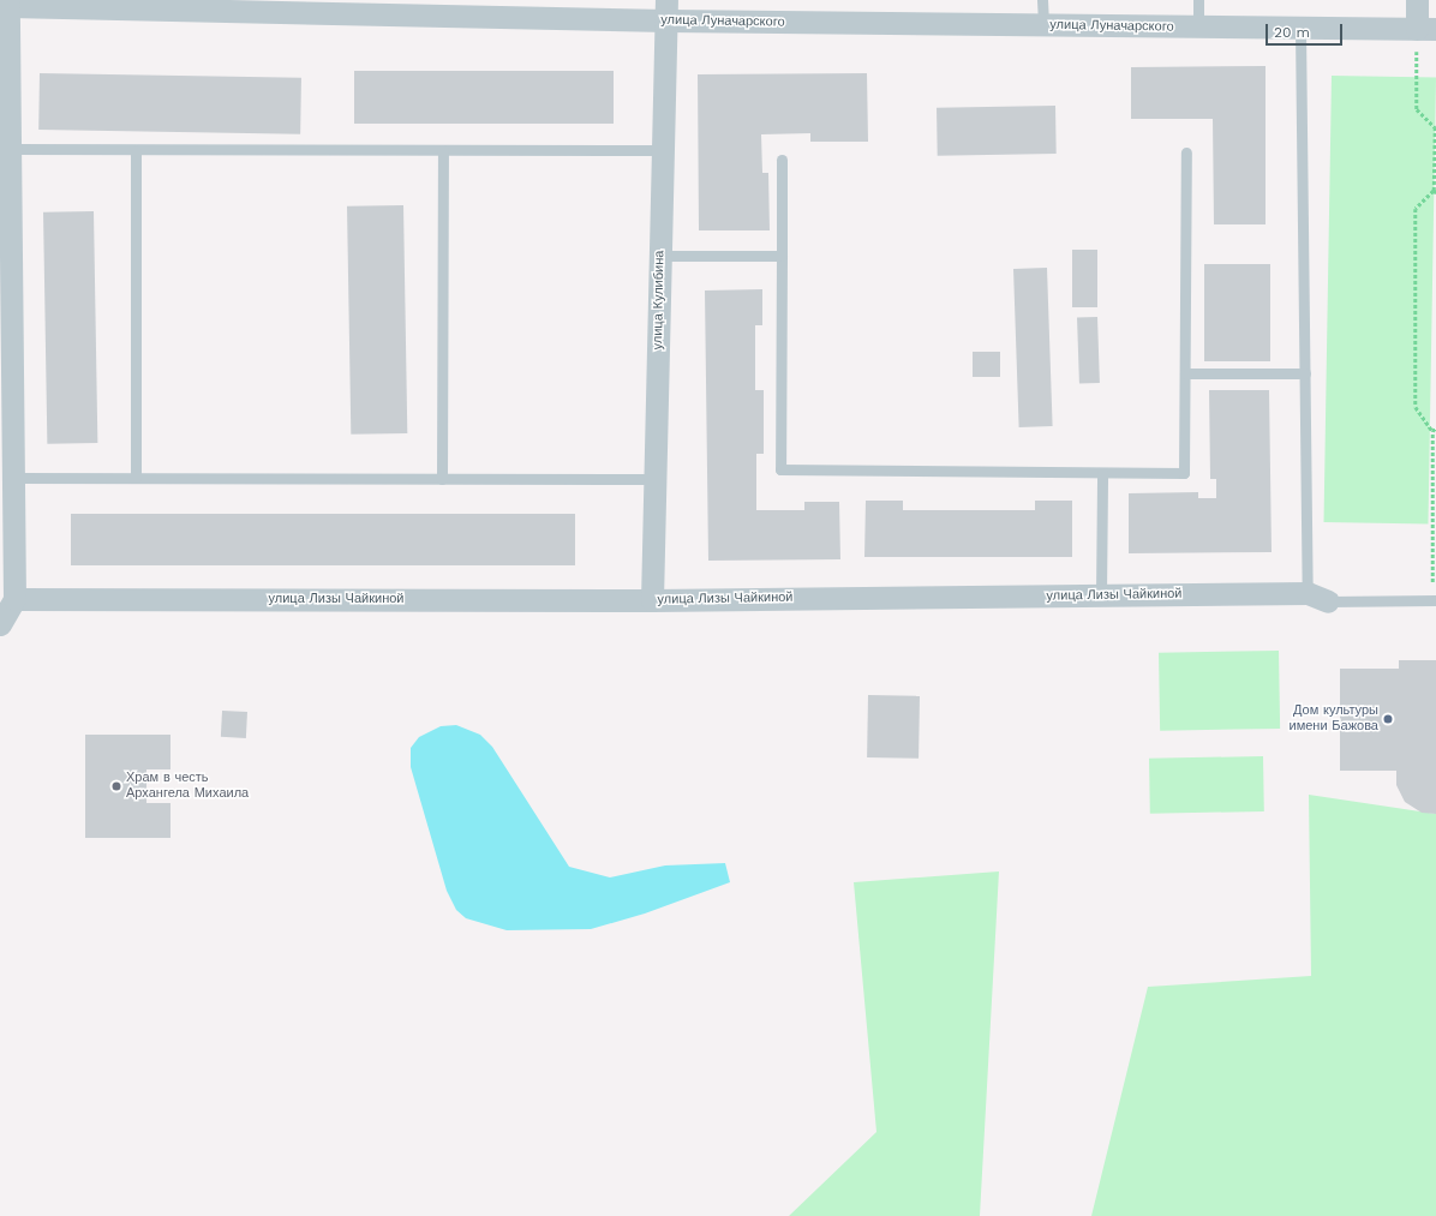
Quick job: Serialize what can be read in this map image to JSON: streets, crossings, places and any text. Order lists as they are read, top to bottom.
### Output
{
  "streets": {
    "street": ["улица Луначарского", "улица Кулибина", "улица Лизы Чайкиной"]
  },
  "crossings": [
    ["улица Луначарского", "улица Кулибина"],
    ["улица Кулибина", "улица Лизы Чайкиной"]
  ],
  "places": ["Дом культуры имени Бажова", "Храм в честь Архангела Михаила"],
  "scale_bar": "20 m"
}
